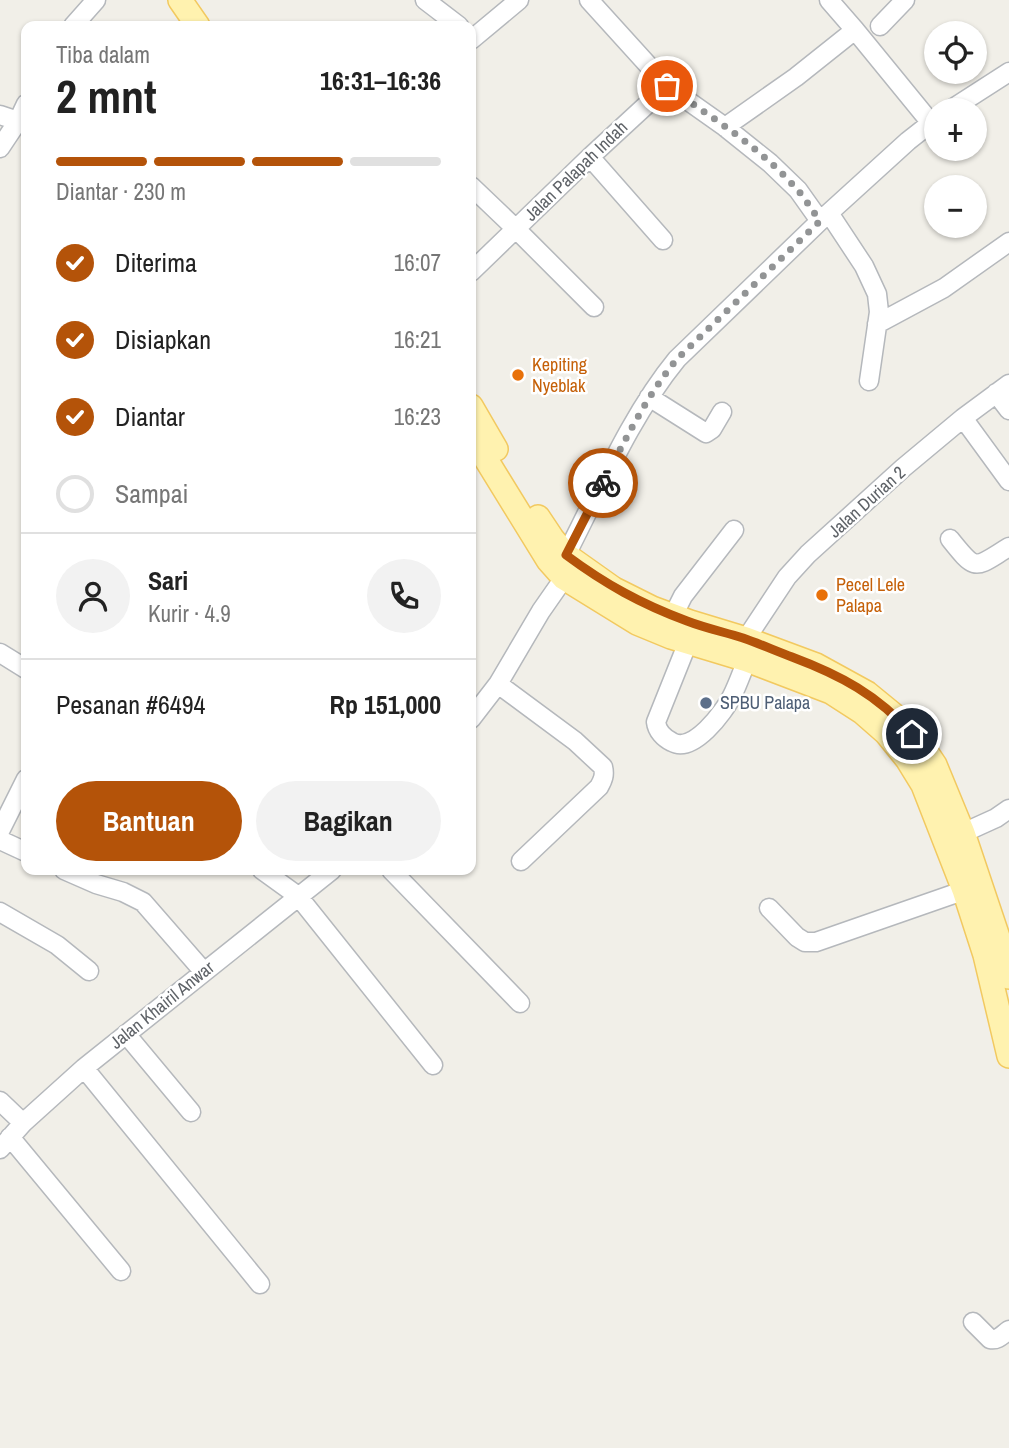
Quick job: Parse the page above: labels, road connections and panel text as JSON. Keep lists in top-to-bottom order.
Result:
{
  "streets": {
    "street": ["Jalan Palapah Indah", "Jalan Durian 2", "Jalan Khairil Anwar"]
  },
  "places": ["Kepiting Nyeblak", "Pecel Lele Palapa", "SPBU Palapa"],
  "page": {
    "map_buttons": ["+", "−"],
    "heading": ["2 mnt", "Tiba dalam", "16:31–16:36"],
    "panel": [
      "Sari",
      "Kurir · 4.9",
      "Pesanan #6494",
      "Rp 151,000"
    ],
    "bar": "Diantar · 230 m",
    "list": [
      ["Diterima", "16:07"],
      ["Disiapkan", "16:21"],
      ["Diantar", "16:23"],
      "Sampai"
    ],
    "buttons": ["Bantuan", "Bagikan"]
  }
}
